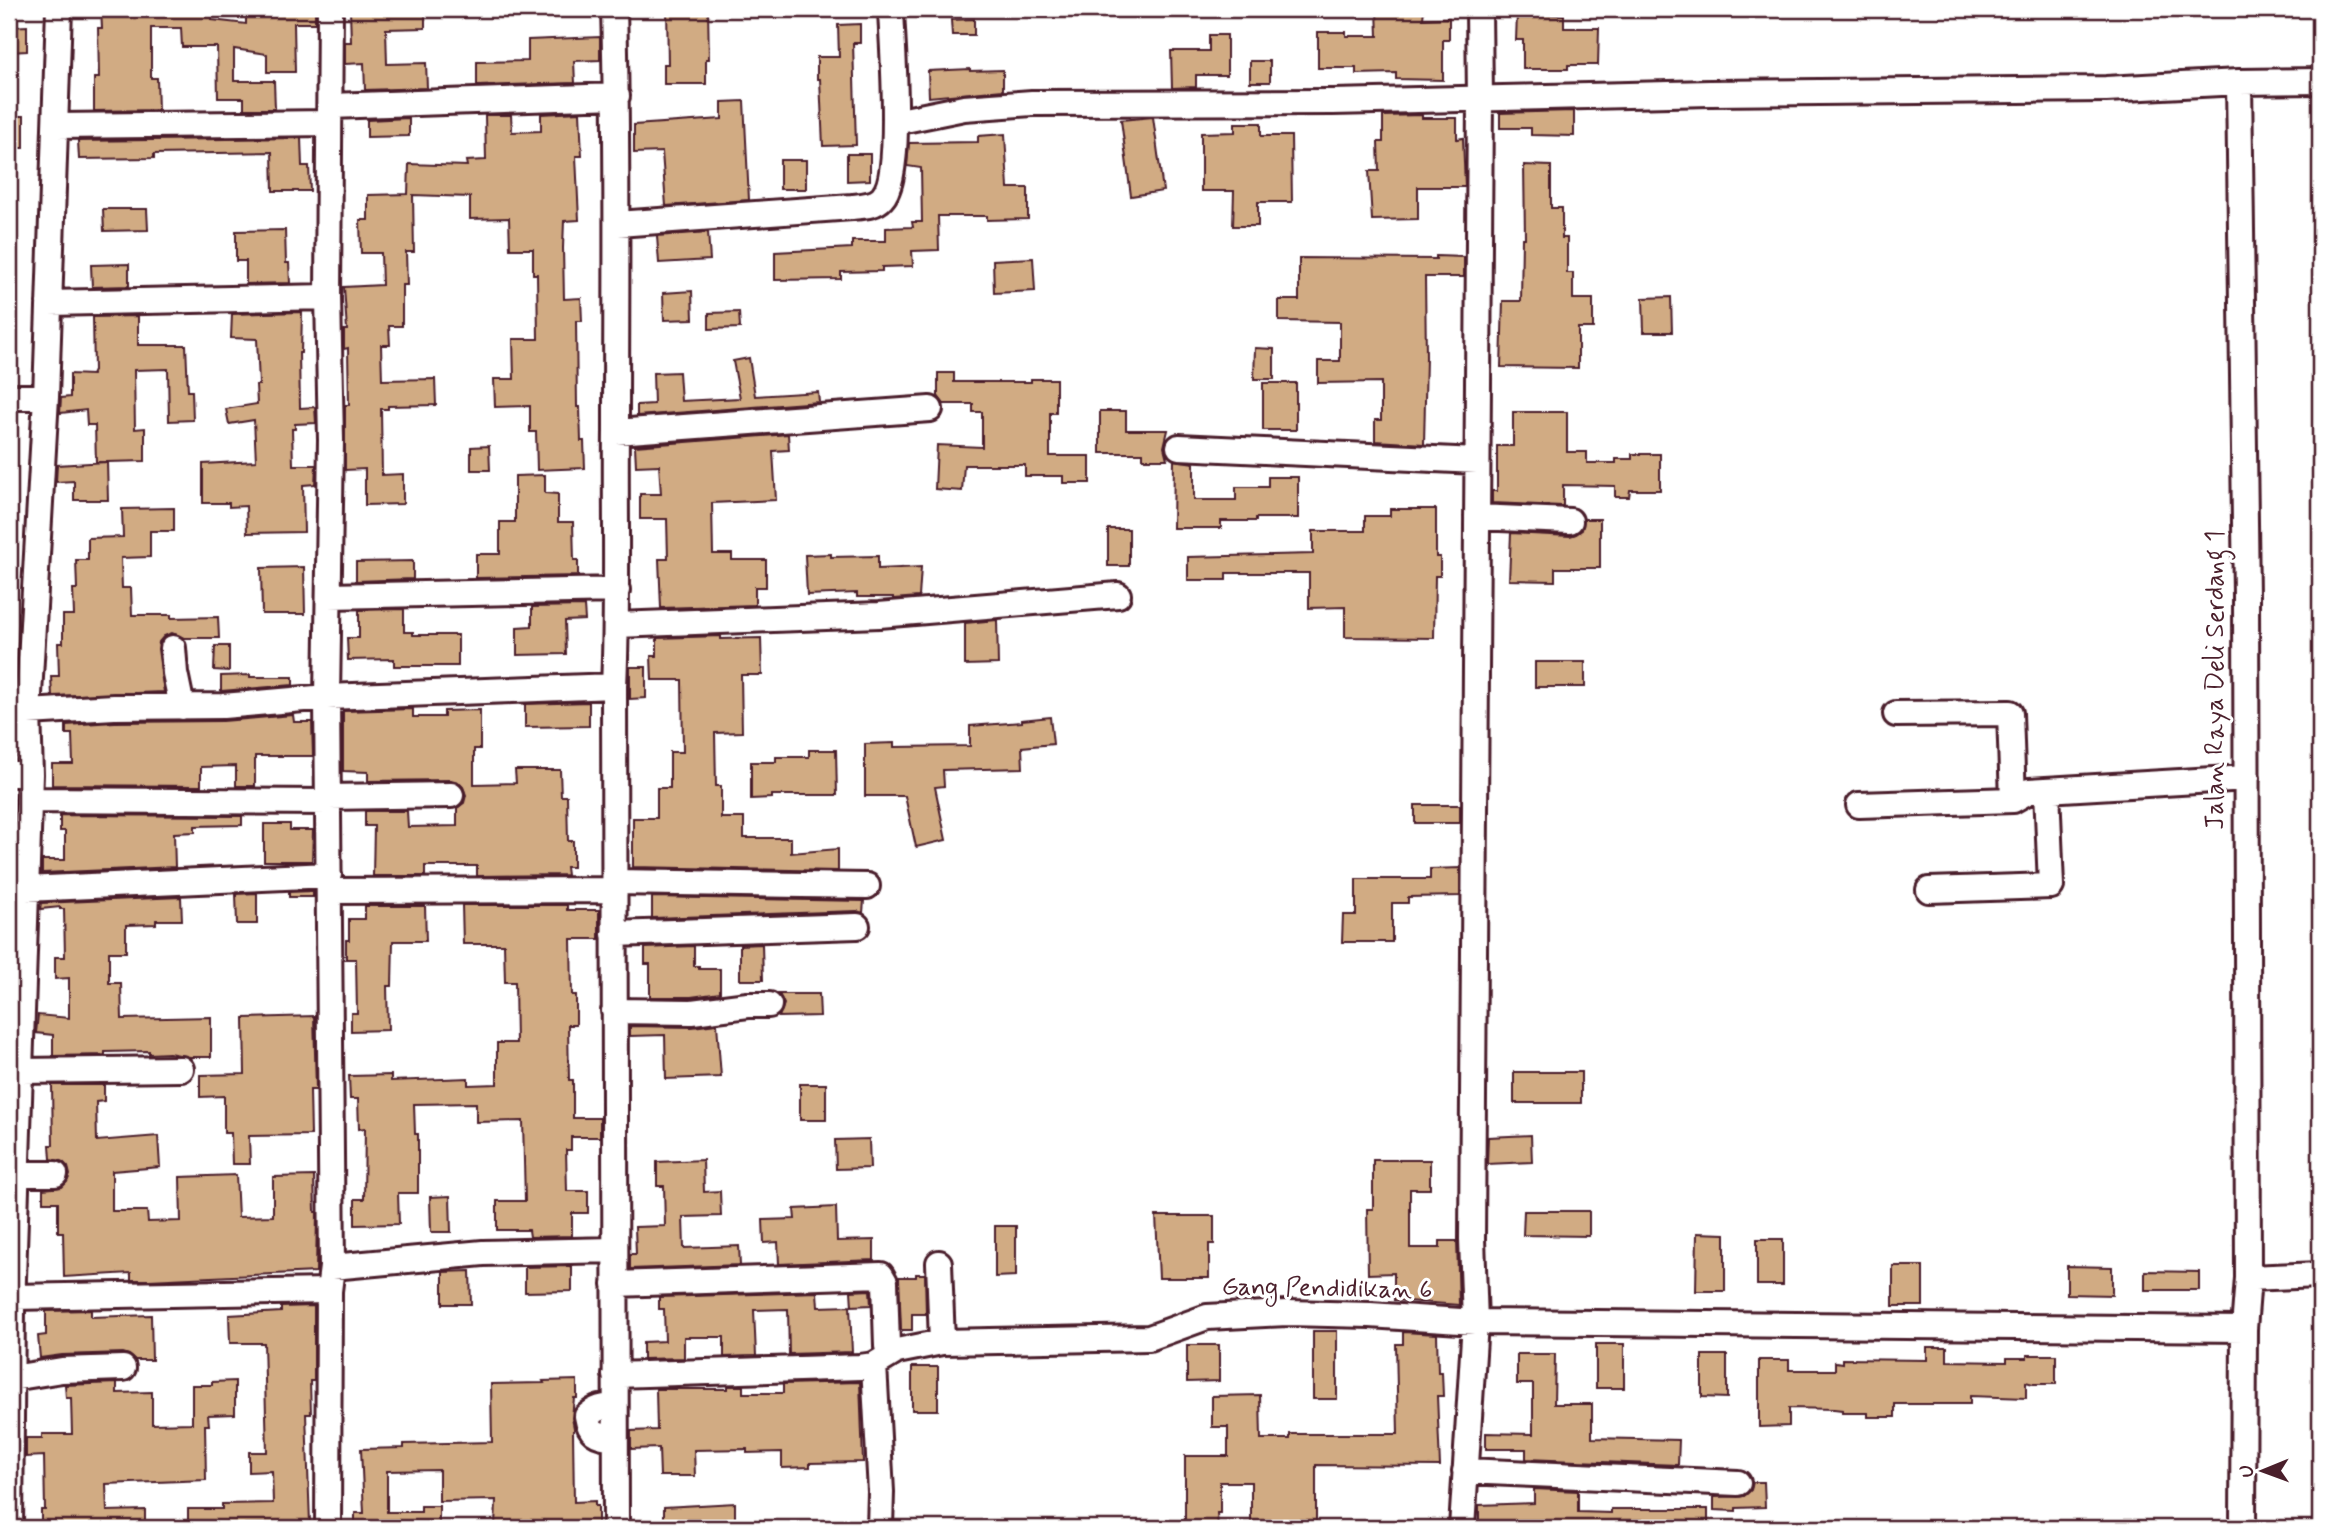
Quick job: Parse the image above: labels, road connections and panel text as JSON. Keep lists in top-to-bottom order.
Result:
{
  "streets": {
    "street": ["Jalan Raya Deli Serdang 1", "Gang Pendidikan 6"]
  },
  "crossings": [
    ["Jalan Raya Deli Serdang 1", "Gang Pendidikan 6"]
  ],
  "north": "left"
}
